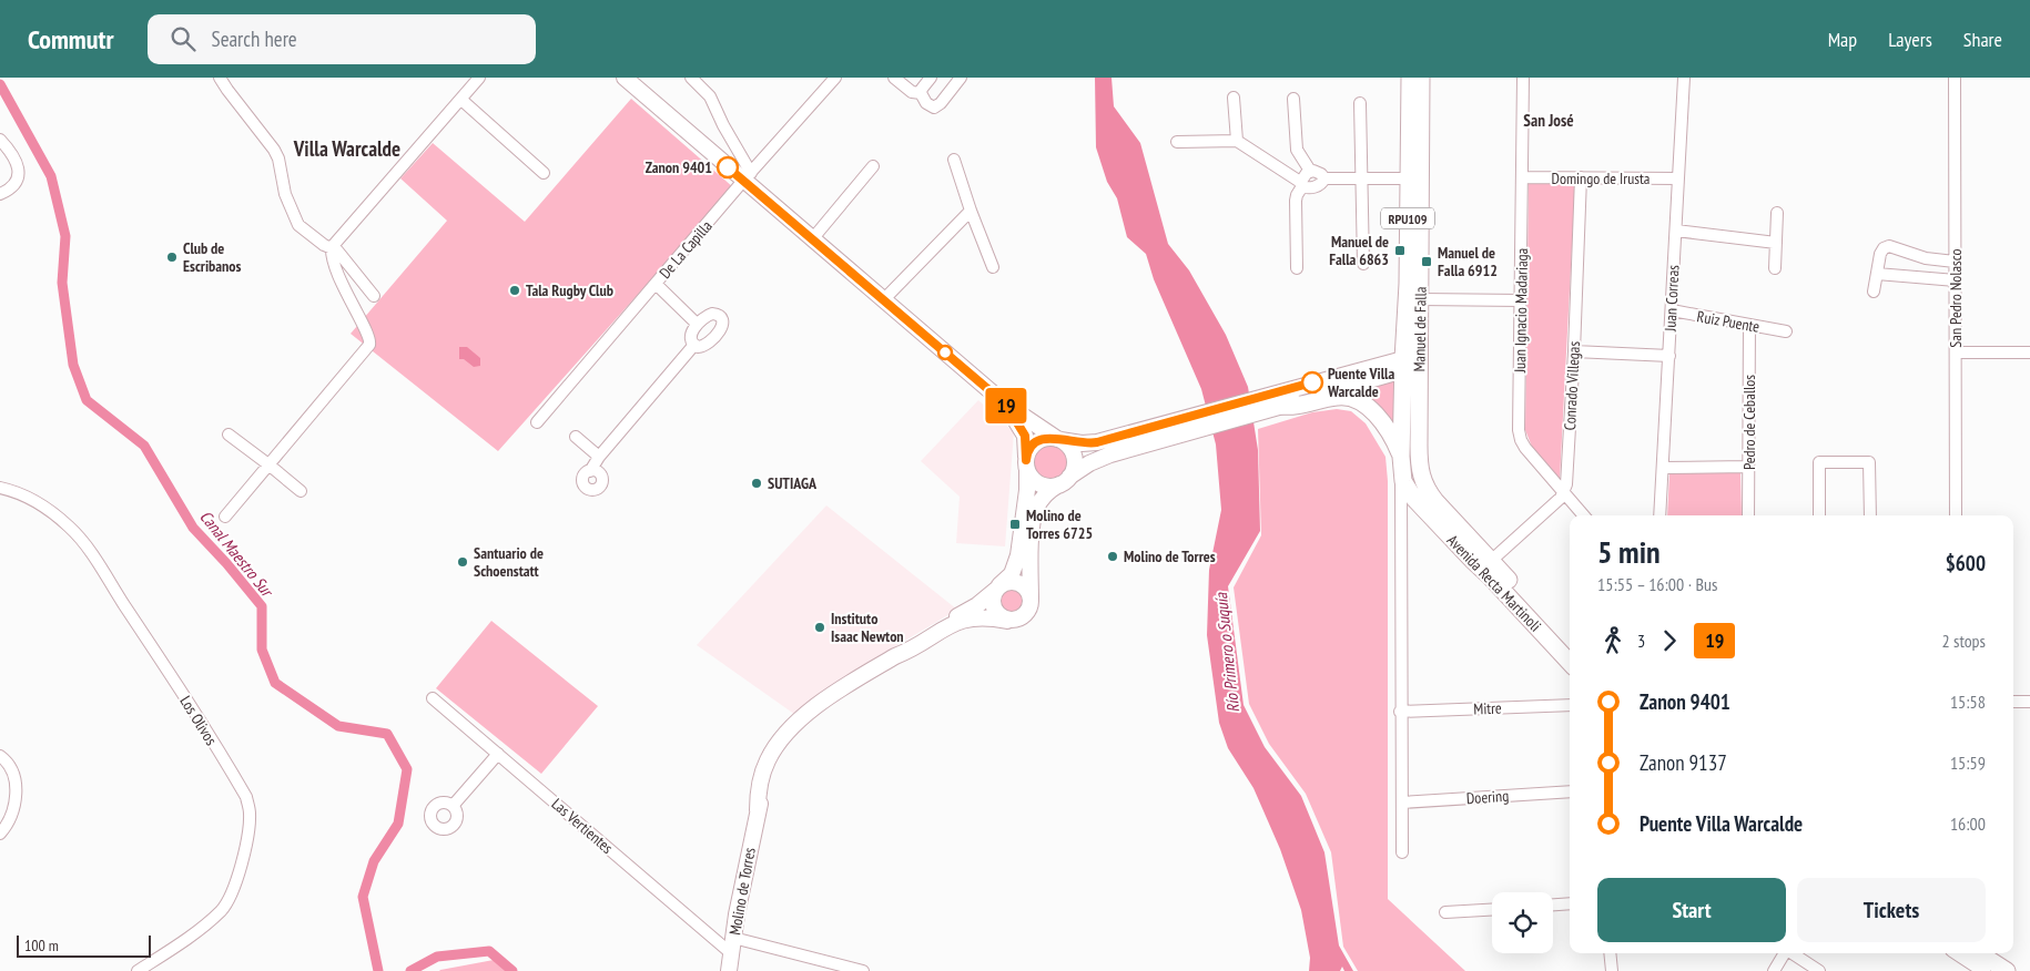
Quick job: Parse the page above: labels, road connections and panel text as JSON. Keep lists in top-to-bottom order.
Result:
{
  "streets": {
    "main road": [
      "RPU109",
      "Manuel de Falla",
      "Avenida Recta Martinoli",
      "Molino de Torres"
    ],
    "street": [
      "Domingo de Irusta",
      "De La Capilla",
      "Juan Correas",
      "San Pedro Nolasco",
      "Juan Ignacio Madariaga",
      "Ruiz Puente",
      "Conrado Villegas",
      "Pedro de Ceballos",
      "Mitre",
      "Los Olivos",
      "Doering",
      "Las Vertientes"
    ]
  },
  "crossings": [
    ["Domingo de Irusta", "Juan Correas"],
    ["Domingo de Irusta", "Juan Ignacio Madariaga"],
    ["Domingo de Irusta", "Conrado Villegas"],
    ["Juan Correas", "Ruiz Puente"],
    ["Juan Ignacio Madariaga", "Conrado Villegas"],
    ["Ruiz Puente", "Pedro de Ceballos"],
    ["Manuel de Falla", "Avenida Recta Martinoli"],
    ["Manuel de Falla", "Mitre"],
    ["Manuel de Falla", "Doering"],
    ["Las Vertientes", "Molino de Torres"]
  ],
  "districts": ["San José", "Villa Warcalde"],
  "water": ["Canal Maestro Sur", "Río Primero o Suquía"],
  "places": {
    "other": [
      "Zanon 9401",
      "Club de Escribanos",
      "Tala Rugby Club",
      "Puente Villa Warcalde",
      "SUTIAGA",
      "Molino de Torres",
      "Santuario de Schoenstatt",
      "Instituto Isaac Newton"
    ],
    "transit": ["Manuel de Falla 6863", "Manuel de Falla 6912", "Molino de Torres 6725"]
  },
  "lines": ["bus line 19"],
  "scale_bar": "100 m",
  "page": {
    "header": "Commutr",
    "search": "Search here",
    "nav": ["Map", "Layers", "Share"],
    "on_map": "19",
    "heading": ["5 min", "15:55 – 16:00 · Bus", "$600"],
    "legs": ["3", "19", "2 stops"],
    "list": [
      {
        "name": "Zanon 9401",
        "value": "15:58"
      },
      {
        "name": "Zanon 9137",
        "value": "15:59"
      },
      {
        "name": "Puente Villa Warcalde",
        "value": "16:00"
      }
    ],
    "buttons": ["Start", "Tickets"],
    "scale": "100 m"
  }
}
